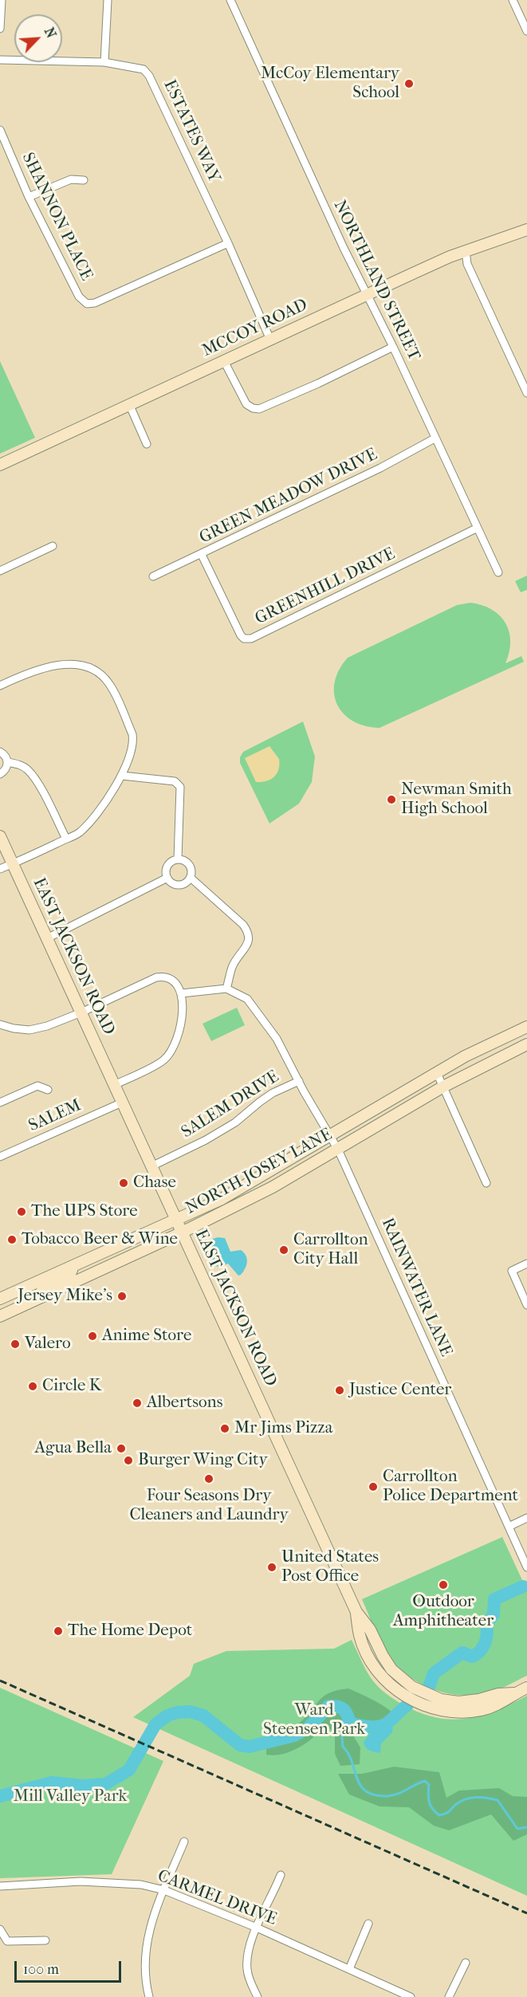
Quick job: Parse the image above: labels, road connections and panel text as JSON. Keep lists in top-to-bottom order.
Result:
{
  "streets": {
    "street": [
      "ESTATES WAY",
      "SHANNON PLACE",
      "NORTHLAND STREET",
      "MCCOY ROAD",
      "GREEN MEADOW DRIVE",
      "GREENHILL DRIVE",
      "EAST JACKSON ROAD",
      "SALEM DRIVE",
      "SALEM",
      "NORTH JOSEY LANE",
      "RAINWATER LANE",
      "CARMEL DRIVE"
    ]
  },
  "crossings": [
    ["ESTATES WAY", "SHANNON PLACE"],
    ["ESTATES WAY", "MCCOY ROAD"],
    ["NORTHLAND STREET", "MCCOY ROAD"],
    ["NORTHLAND STREET", "GREEN MEADOW DRIVE"],
    ["NORTHLAND STREET", "GREENHILL DRIVE"],
    ["GREEN MEADOW DRIVE", "GREENHILL DRIVE"],
    ["EAST JACKSON ROAD", "SALEM DRIVE"],
    ["EAST JACKSON ROAD", "SALEM"],
    ["EAST JACKSON ROAD", "NORTH JOSEY LANE"],
    ["SALEM DRIVE", "RAINWATER LANE"],
    ["NORTH JOSEY LANE", "RAINWATER LANE"]
  ],
  "parks": ["Ward Steensen Park", "Mill Valley Park"],
  "places": [
    "McCoy Elementary School",
    "Newman Smith High School",
    "Chase",
    "The UPS Store",
    "Tobacco Beer & Wine",
    "Carrollton City Hall",
    "Jersey Mike's",
    "Anime Store",
    "Valero",
    "Circle K",
    "Justice Center",
    "Albertsons",
    "Mr Jims Pizza",
    "Agua Bella",
    "Burger Wing City",
    "Four Seasons Dry Cleaners and Laundry",
    "Carrollton Police Department",
    "United States Post Office",
    "Outdoor Amphitheater",
    "The Home Depot"
  ],
  "scale_bar": "100 m",
  "north": "top right"
}
